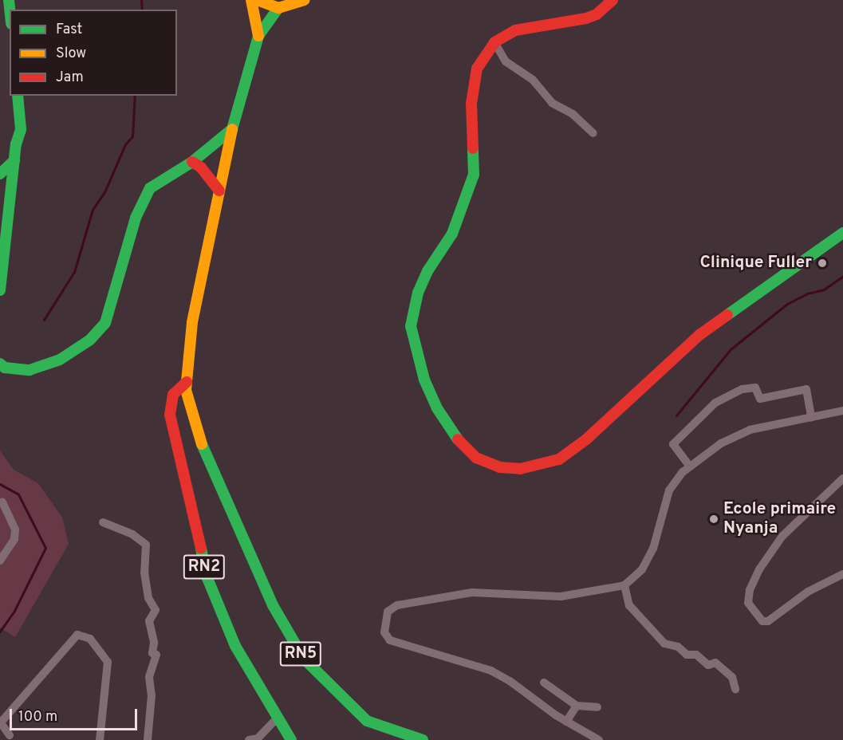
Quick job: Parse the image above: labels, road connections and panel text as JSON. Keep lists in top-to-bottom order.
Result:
{
  "streets": {
    "main road": ["RN2", "RN5"]
  },
  "crossings": [
    ["RN2", "RN5"]
  ],
  "places": ["Clinique Fuller", "Ecole primaire Nyanja"],
  "legend": ["Fast", "Slow", "Jam"],
  "scale_bar": "100 m"
}
